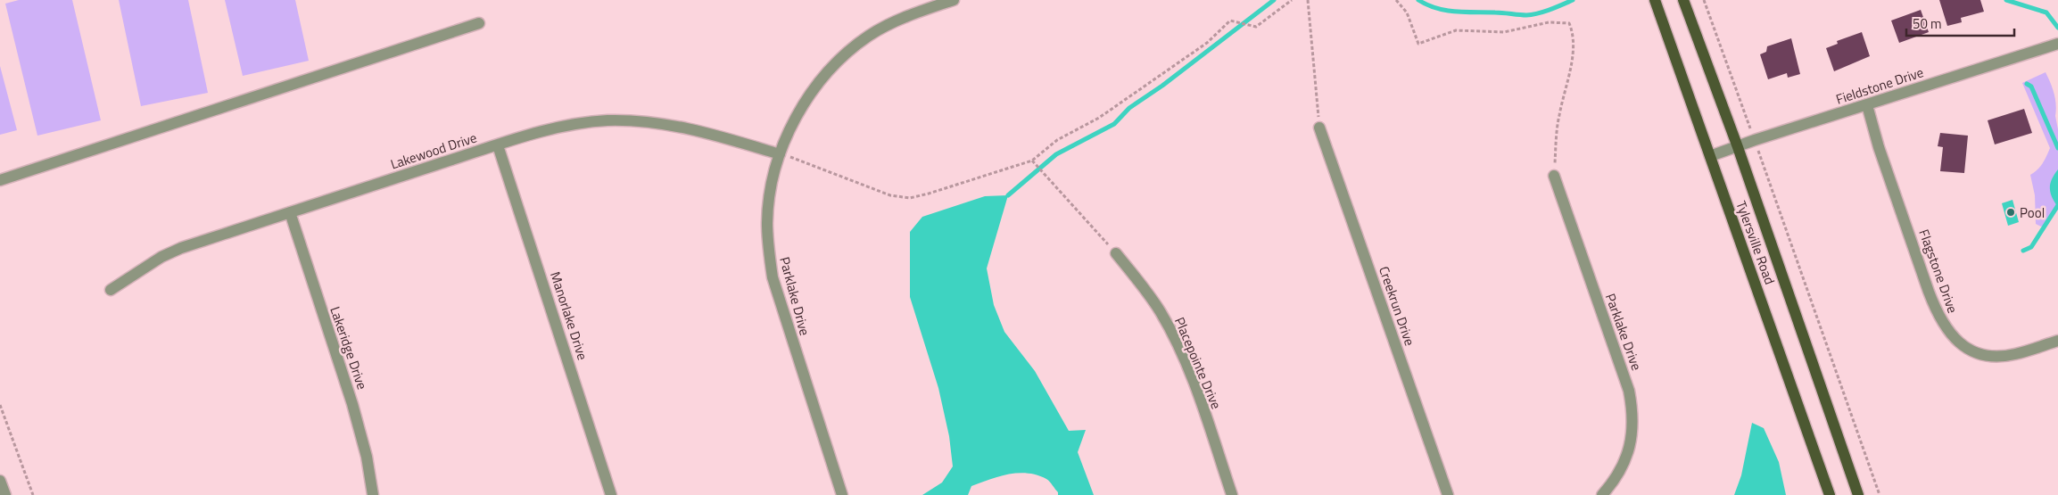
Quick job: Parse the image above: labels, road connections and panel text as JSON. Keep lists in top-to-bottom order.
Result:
{
  "streets": {
    "main road": ["Tylersville Road"],
    "street": [
      "Fieldstone Drive",
      "Lakewood Drive",
      "Flagstone Drive",
      "Parklake Drive",
      "Creekrun Drive",
      "Manorlake Drive",
      "Lakeridge Drive",
      "Placepointe Drive"
    ]
  },
  "crossings": [
    ["Fieldstone Drive", "Tylersville Road"],
    ["Fieldstone Drive", "Flagstone Drive"],
    ["Lakewood Drive", "Parklake Drive"],
    ["Lakewood Drive", "Manorlake Drive"],
    ["Lakewood Drive", "Lakeridge Drive"]
  ],
  "places": ["Pool"],
  "scale_bar": "50 m"
}
